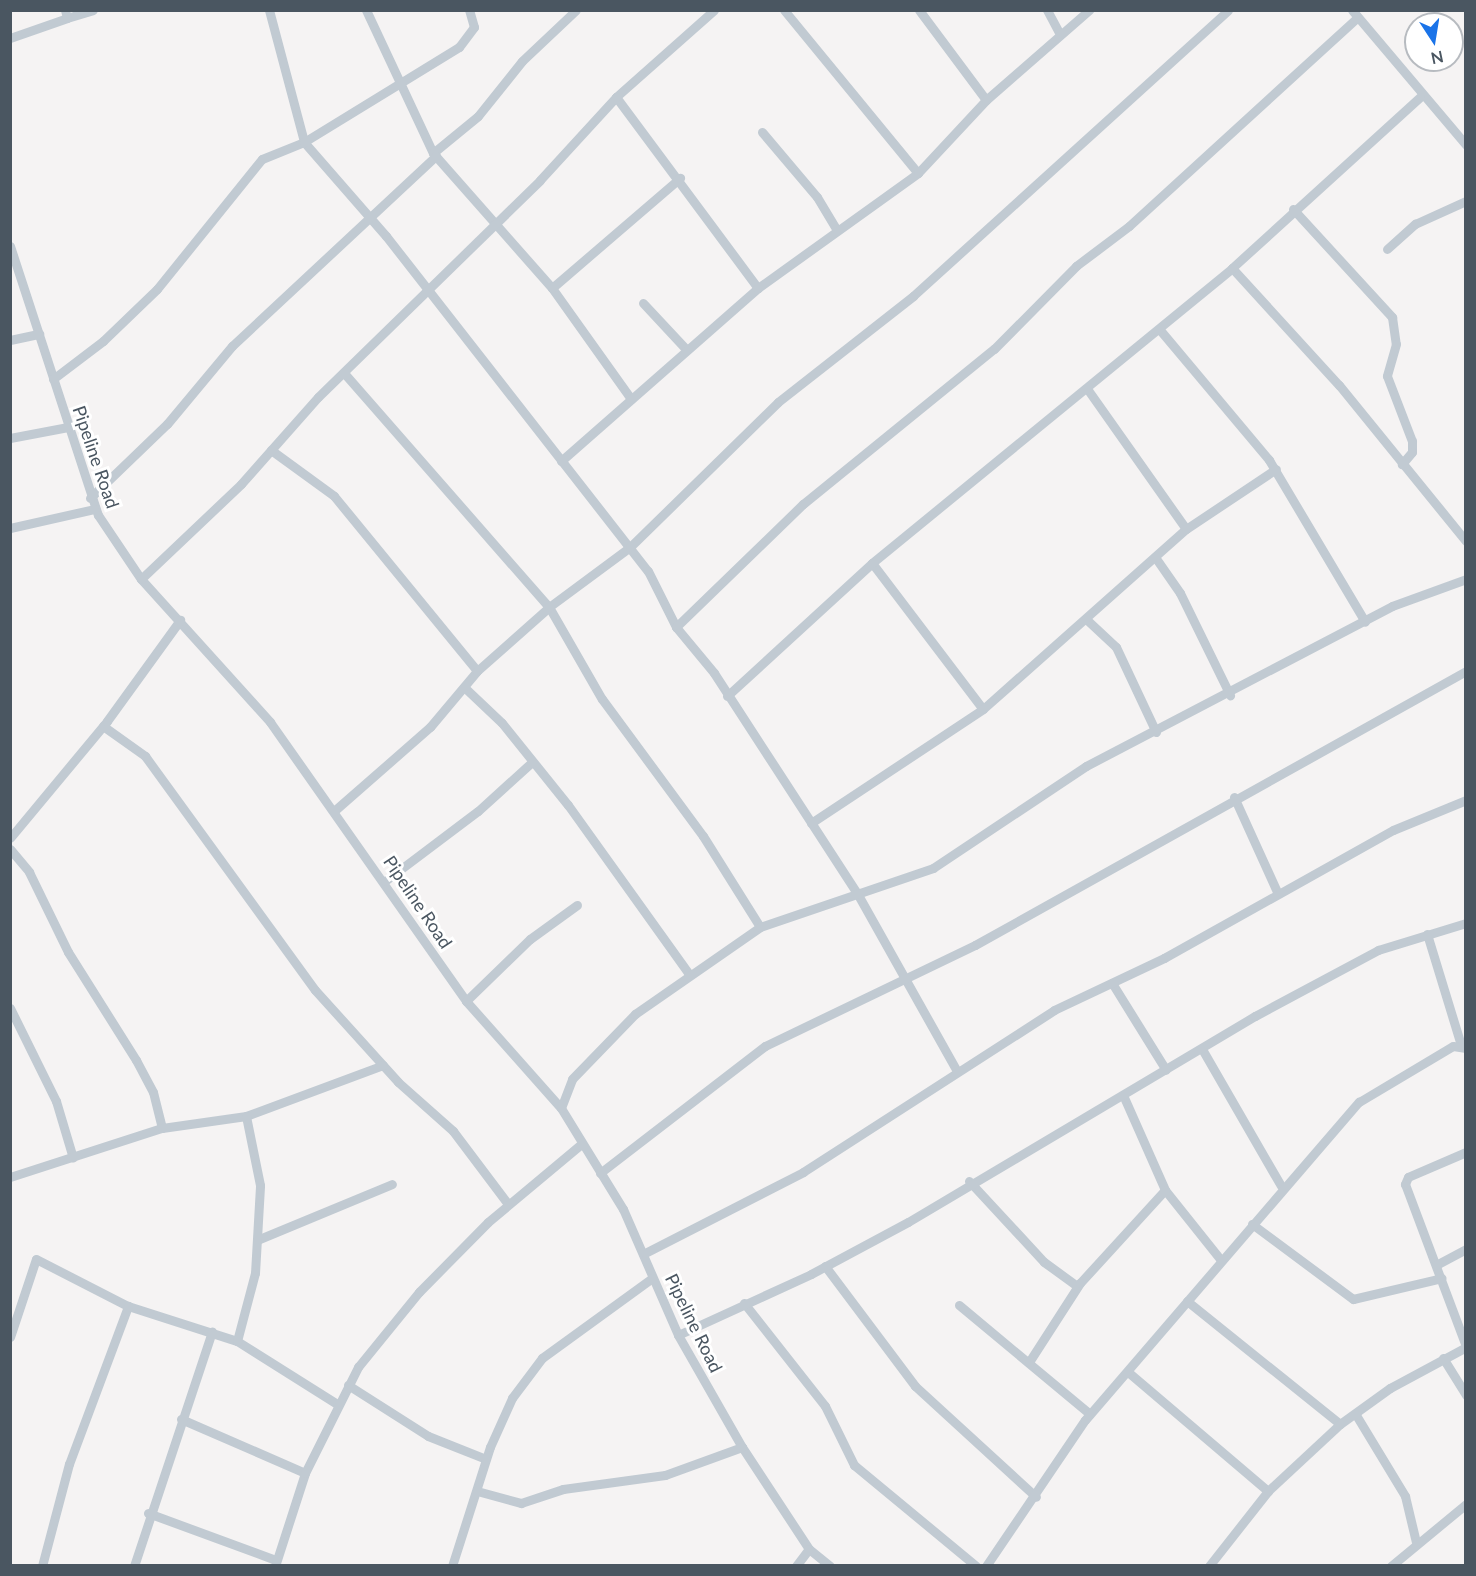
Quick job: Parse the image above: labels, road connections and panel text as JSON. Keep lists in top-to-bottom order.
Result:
{
  "streets": {
    "street": ["Pipeline Road"]
  },
  "north": "bottom"
}
